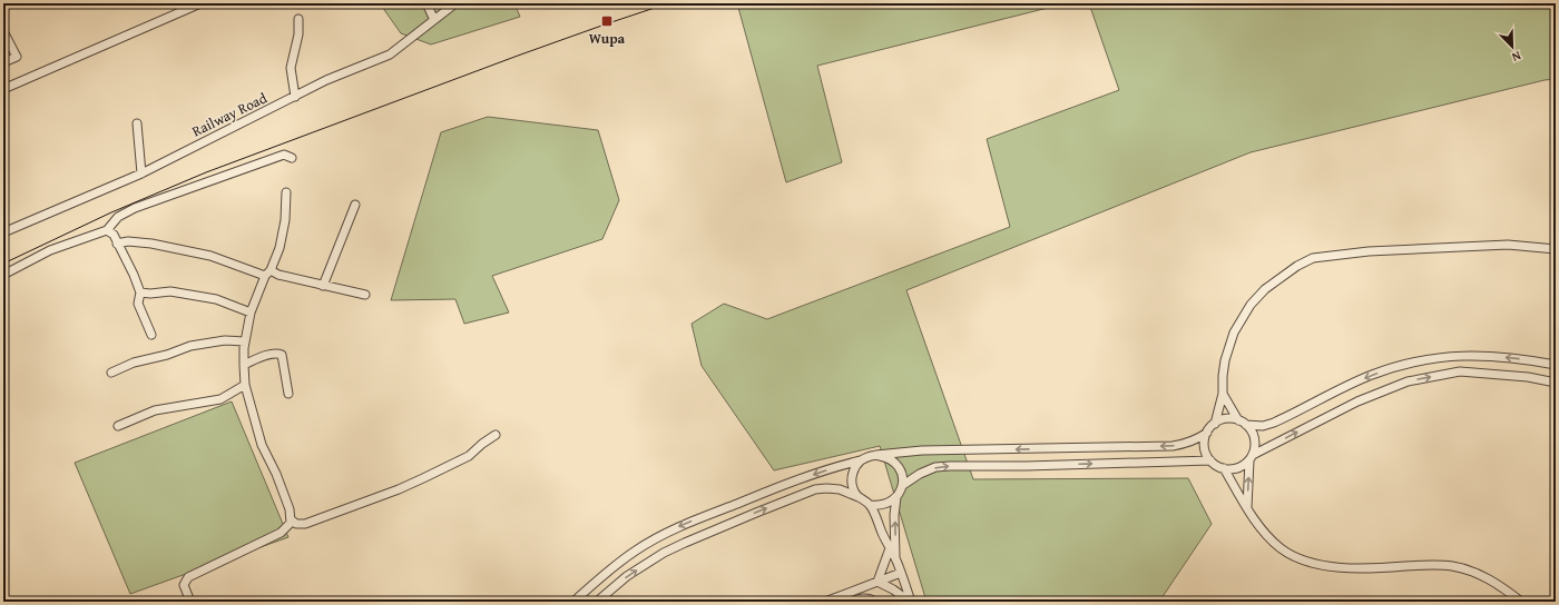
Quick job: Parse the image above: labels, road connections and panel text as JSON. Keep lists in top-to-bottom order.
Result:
{
  "streets": {
    "street": ["Railway Road"]
  },
  "places": {
    "transit": ["Wupa"]
  },
  "north": "bottom right"
}
